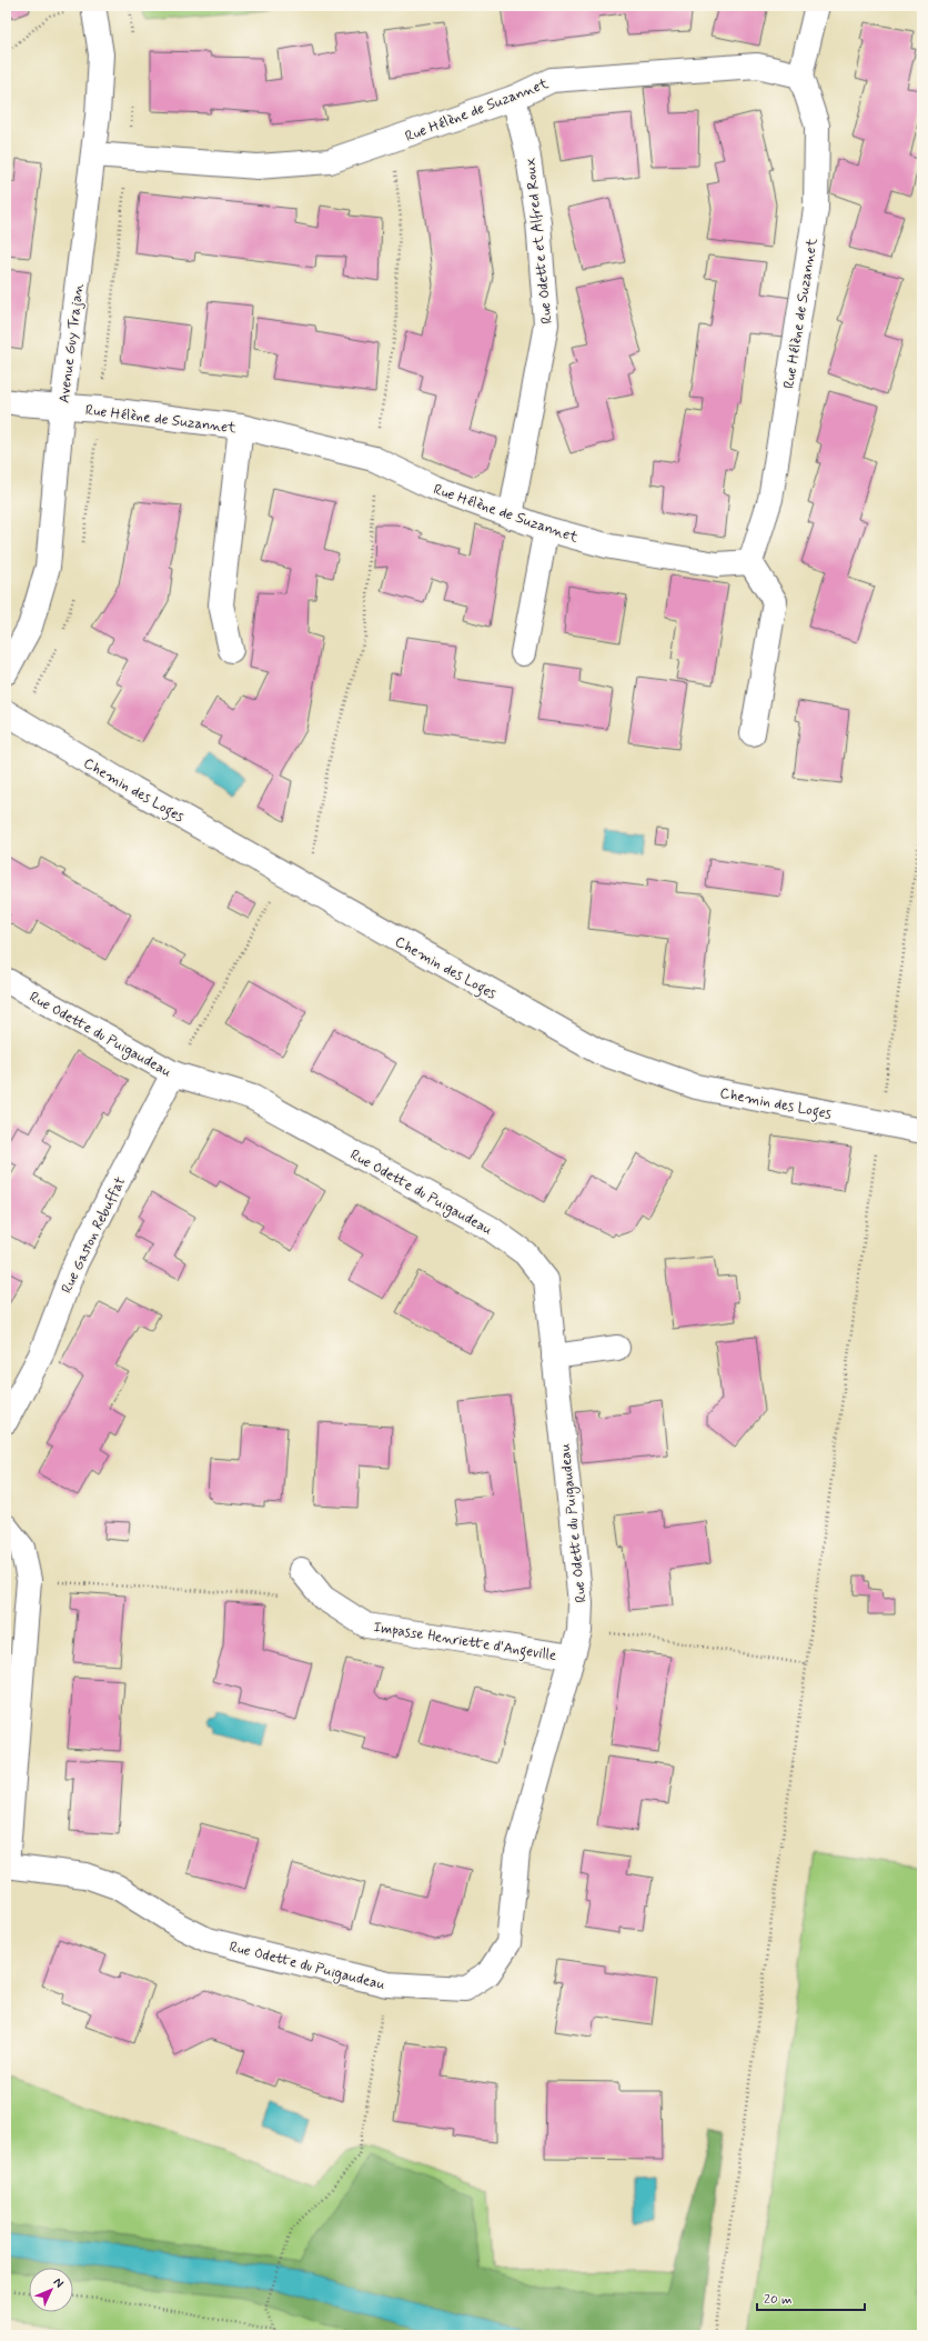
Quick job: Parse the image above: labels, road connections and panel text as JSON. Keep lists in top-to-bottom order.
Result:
{
  "streets": {
    "street": [
      "Rue Hélène de Suzannet",
      "Rue Odette et Alfred Roux",
      "Avenue Guy Trajan",
      "Chemin des Loges",
      "Rue Odette du Puigaudeau",
      "Rue Gaston Rebuffat",
      "Impasse Henriette d'Angeville"
    ]
  },
  "crossings": [
    ["Rue Hélène de Suzannet", "Rue Odette et Alfred Roux"],
    ["Rue Hélène de Suzannet", "Avenue Guy Trajan"],
    ["Rue Odette du Puigaudeau", "Rue Gaston Rebuffat"],
    ["Rue Odette du Puigaudeau", "Impasse Henriette d'Angeville"]
  ],
  "scale_bar": "20 m",
  "north": "top right"
}
